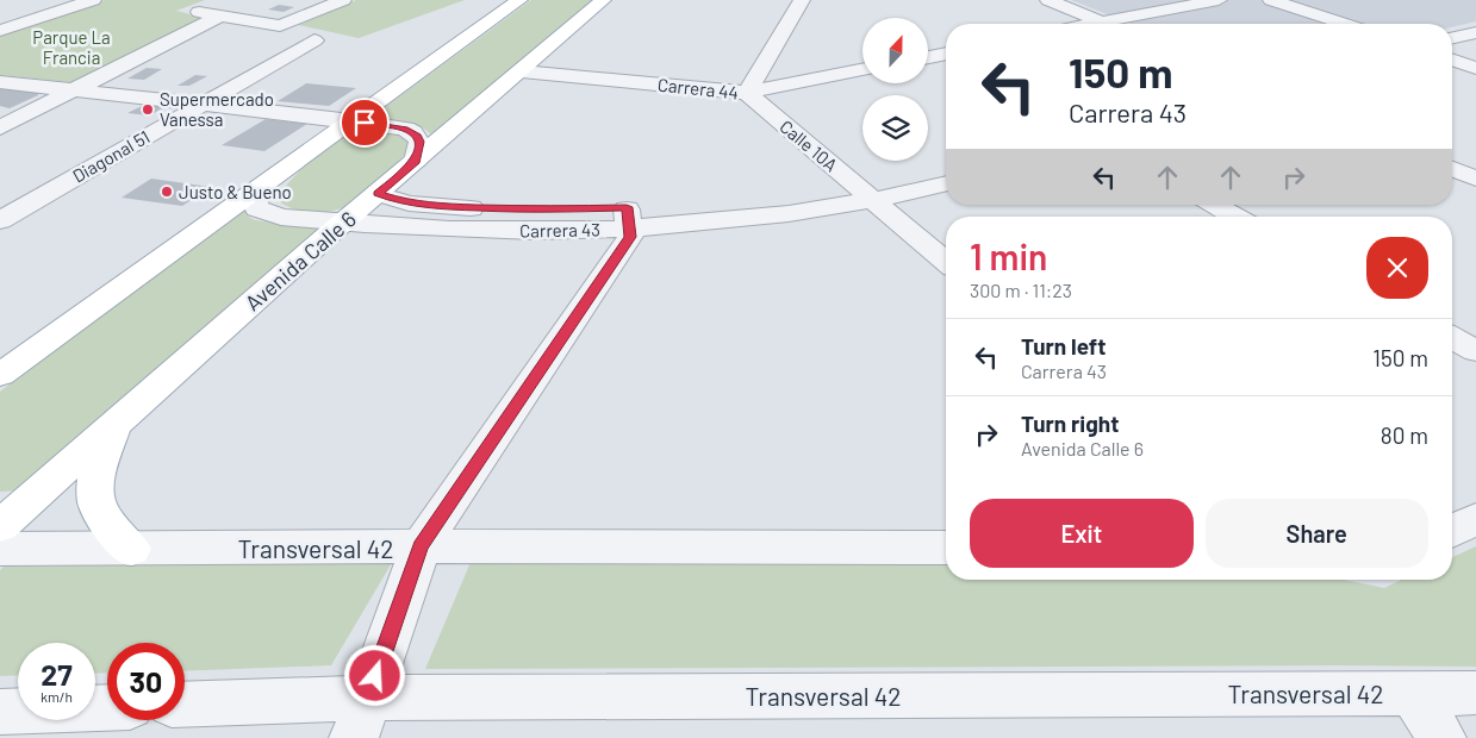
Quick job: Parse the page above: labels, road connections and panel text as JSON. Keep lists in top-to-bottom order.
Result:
{
  "streets": {
    "main road": ["Avenida Calle 6"],
    "street": [
      "Carrera 44",
      "Calle 10A",
      "Diagonal 51",
      "Carrera 43",
      "Transversal 42"
    ]
  },
  "crossings": [
    ["Carrera 44", "Calle 10A"],
    ["Carrera 44", "Avenida Calle 6"],
    ["Calle 10A", "Carrera 43"],
    ["Carrera 43", "Avenida Calle 6"]
  ],
  "parks": ["Parque La Francia"],
  "places": ["Supermercado Vanessa", "Justo & Bueno"],
  "north": "top",
  "page": {
    "turn": ["150 m", "Carrera 43"],
    "heading": ["1 min", "300 m · 11:23"],
    "list": [
      {
        "name": "Turn left",
        "note": "Carrera 43",
        "value": "150 m"
      },
      {
        "name": "Turn right",
        "note": "Avenida Calle 6",
        "value": "80 m"
      }
    ],
    "buttons": ["Exit", "Share"],
    "speed": "27 km/h",
    "limit": "30"
  }
}
